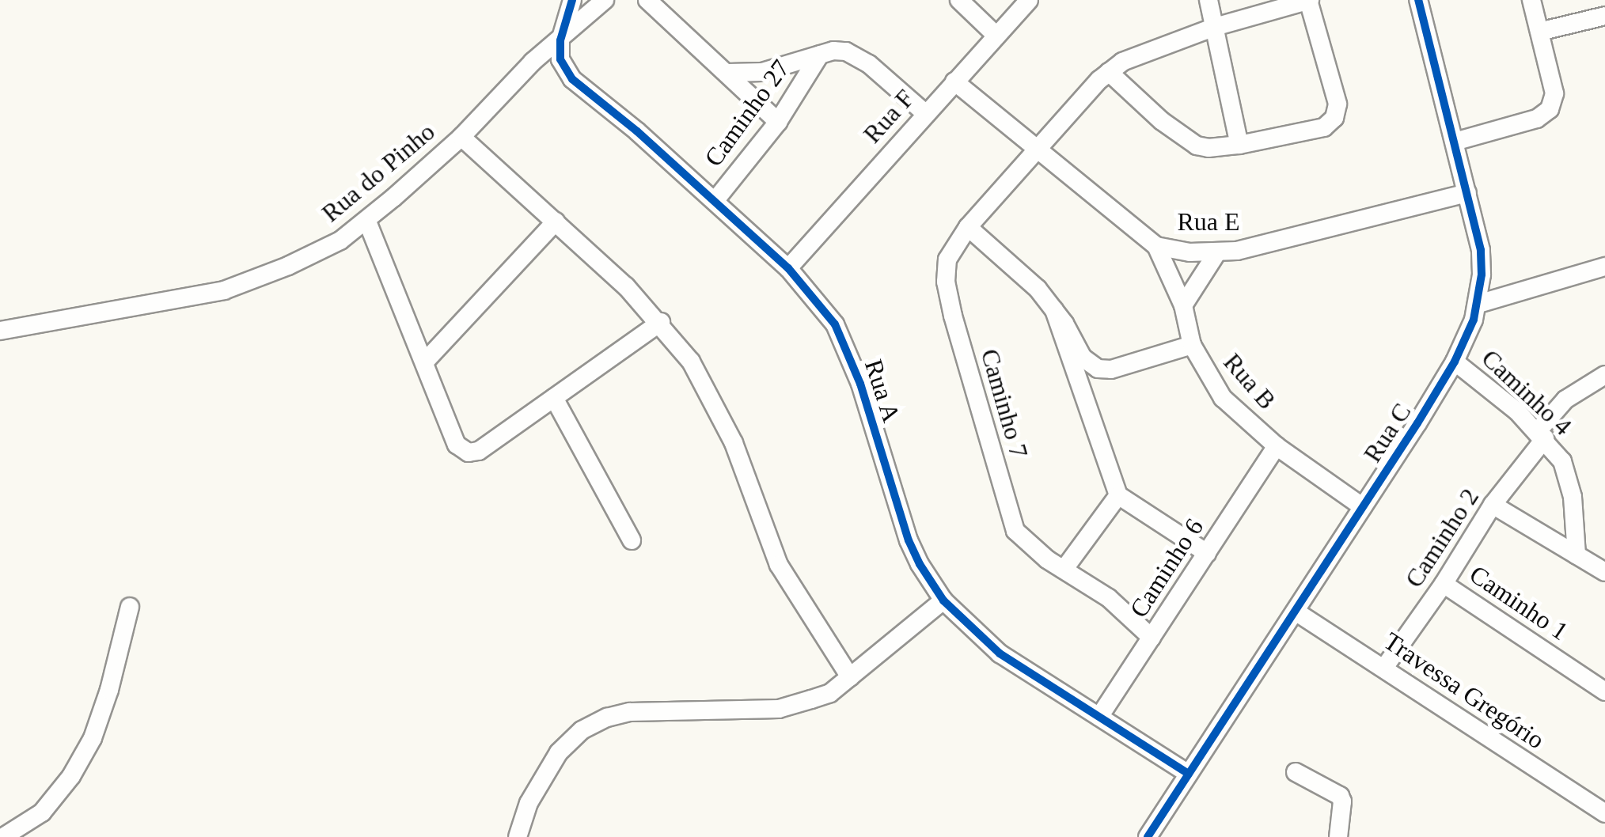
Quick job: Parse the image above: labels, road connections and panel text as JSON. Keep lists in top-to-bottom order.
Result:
{
  "streets": {
    "street": [
      "Caminho 27",
      "Rua F",
      "Rua do Pinho",
      "Rua E",
      "Rua B",
      "Rua A",
      "Caminho 4",
      "Caminho 7",
      "Rua C",
      "Caminho 2",
      "Caminho 6",
      "Caminho 1",
      "Travessa Gregório"
    ]
  },
  "crossings": [
    ["Caminho 27", "Rua A"],
    ["Rua F", "Rua E"],
    ["Rua F", "Rua A"],
    ["Rua do Pinho", "Rua A"],
    ["Rua E", "Rua B"],
    ["Rua E", "Caminho 7"],
    ["Rua E", "Rua C"],
    ["Rua B", "Rua C"],
    ["Rua B", "Caminho 6"],
    ["Rua A", "Rua C"],
    ["Rua A", "Caminho 6"],
    ["Caminho 4", "Rua C"],
    ["Caminho 4", "Caminho 2"],
    ["Caminho 7", "Caminho 6"],
    ["Rua C", "Travessa Gregório"],
    ["Caminho 2", "Caminho 1"],
    ["Caminho 2", "Travessa Gregório"]
  ]
}
